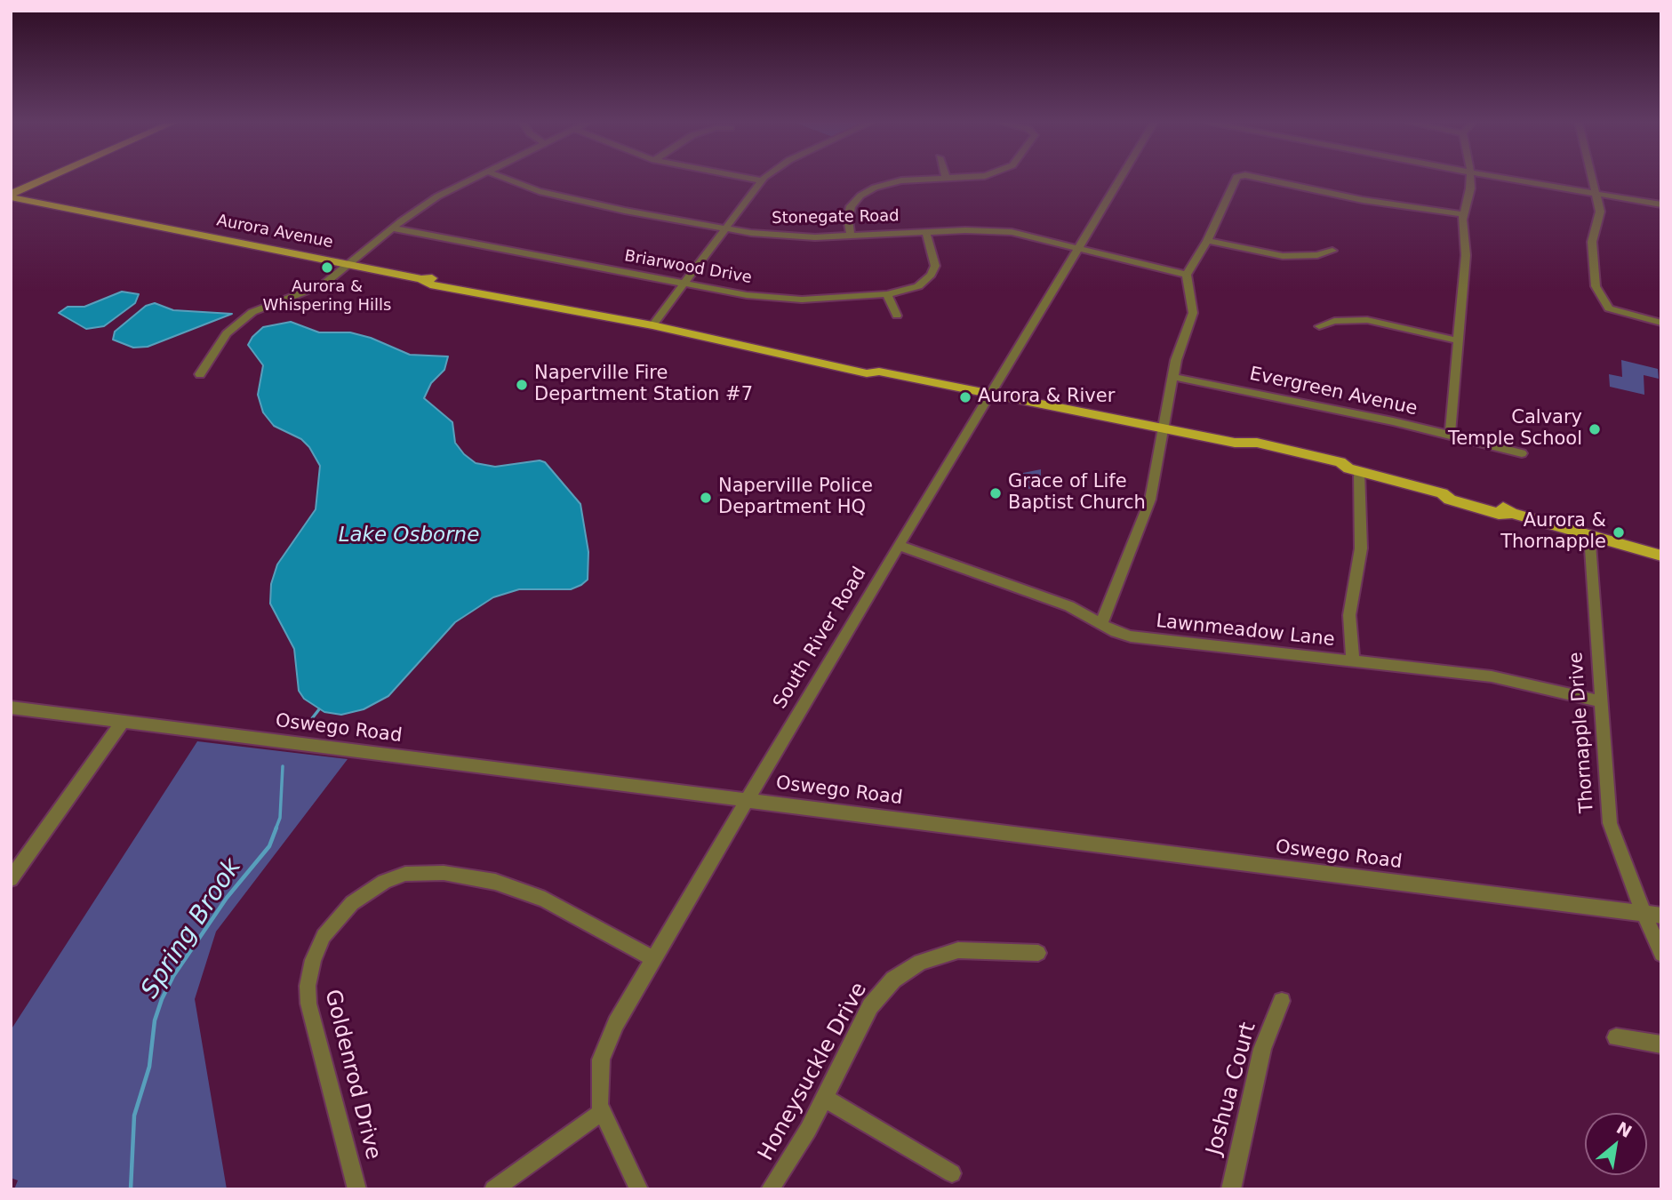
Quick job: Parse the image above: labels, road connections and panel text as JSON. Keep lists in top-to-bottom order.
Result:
{
  "streets": {
    "main road": ["Aurora Avenue"],
    "street": [
      "Stonegate Road",
      "Briarwood Drive",
      "Evergreen Avenue",
      "Lawnmeadow Lane",
      "South River Road",
      "Oswego Road",
      "Thornapple Drive",
      "Honeysuckle Drive",
      "Goldenrod Drive",
      "Joshua Court"
    ]
  },
  "crossings": [
    ["Stonegate Road", "Briarwood Drive"],
    ["Stonegate Road", "South River Road"],
    ["Aurora Avenue", "South River Road"],
    ["Aurora Avenue", "Thornapple Drive"],
    ["Lawnmeadow Lane", "South River Road"],
    ["Lawnmeadow Lane", "Thornapple Drive"],
    ["South River Road", "Oswego Road"],
    ["South River Road", "Goldenrod Drive"],
    ["Oswego Road", "Thornapple Drive"]
  ],
  "water": ["Lake Osborne", "Spring Brook"],
  "places": [
    "Aurora & Whispering Hills",
    "Naperville Fire Department Station #7",
    "Aurora & River",
    "Calvary Temple School",
    "Grace of Life Baptist Church",
    "Naperville Police Department HQ",
    "Aurora & Thornapple"
  ],
  "north": "top right"
}
